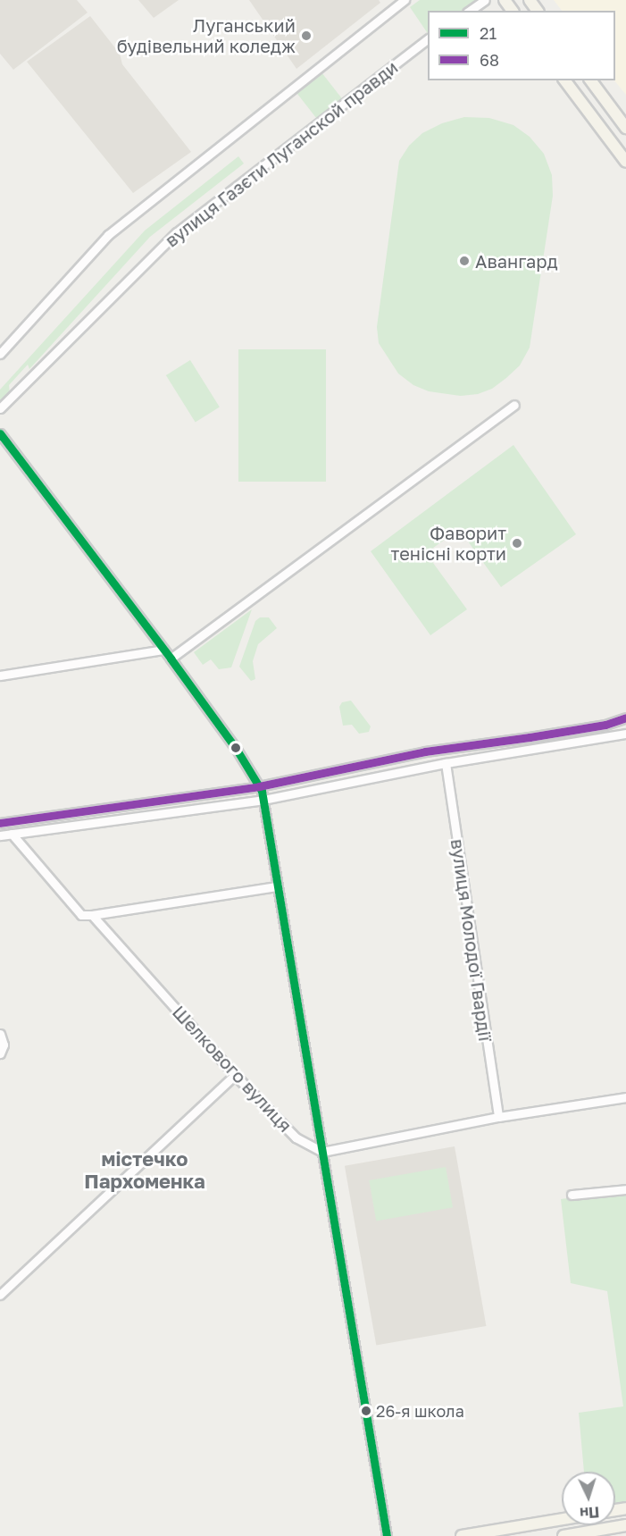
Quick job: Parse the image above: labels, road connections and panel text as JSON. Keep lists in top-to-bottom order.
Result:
{
  "streets": {
    "street": ["вулиця Газєти Луганской правди", "вулиця Молодої Гвардії", "Шелкового вулиця"]
  },
  "districts": ["містечко Пархоменка"],
  "places": [
    "Луганський будівельний коледж",
    "Авангард",
    "Фаворит тенісні корти",
    "26-я школа"
  ],
  "lines": ["transit line 21", "transit line 68"],
  "legend": ["21", "68"],
  "north": "bottom"
}
